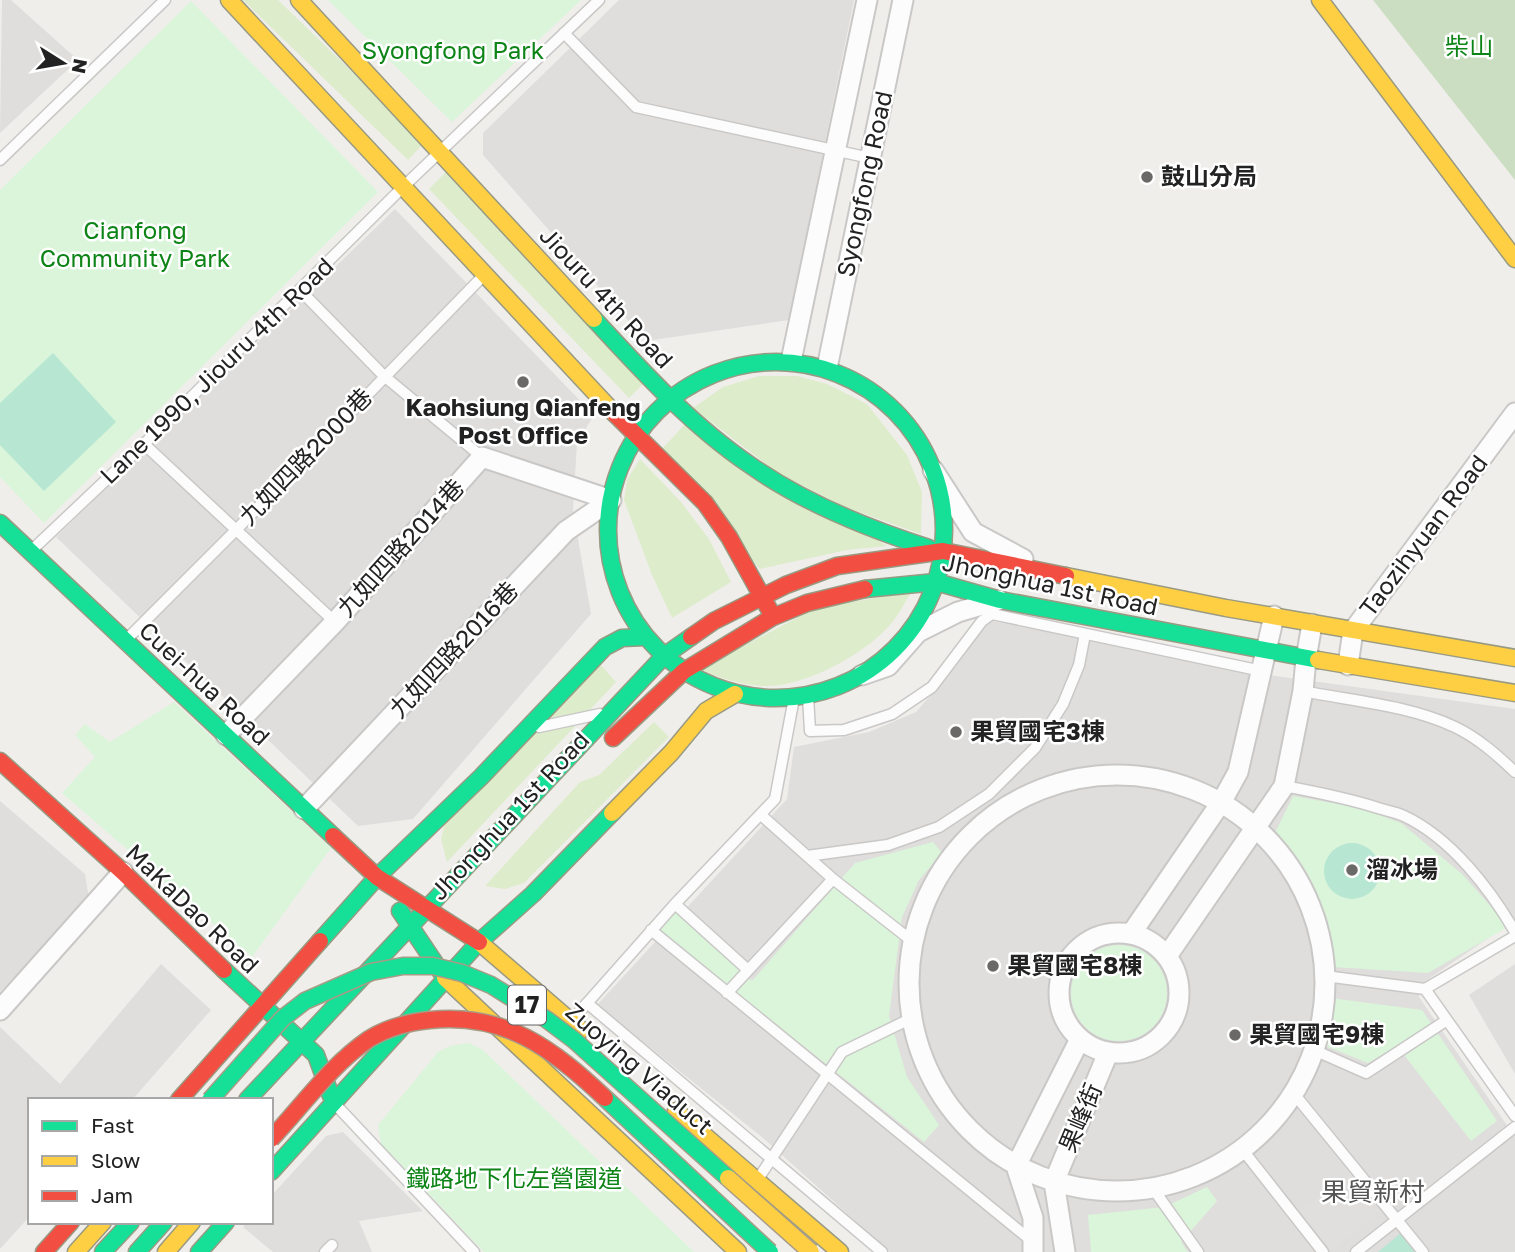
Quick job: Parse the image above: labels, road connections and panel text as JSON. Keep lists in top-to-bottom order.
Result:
{
  "streets": {
    "street": [
      "Syongfong Road",
      "Jiouru 4th Road",
      "Taozihyuan Road",
      "九如四路2014巷",
      "Jhonghua 1st Road",
      "九如四路2016巷",
      "Cuei-hua Road",
      "MaKaDao Road",
      "17",
      "Zuoying Viaduct",
      "果峰街"
    ],
    "lane": ["Lane 1990, Jiouru 4th Road", "九如四路2000巷"]
  },
  "crossings": [
    ["Jiouru 4th Road", "Lane 1990, Jiouru 4th Road"],
    ["Jiouru 4th Road", "Jhonghua 1st Road"],
    ["Lane 1990, Jiouru 4th Road", "Cuei-hua Road"],
    ["九如四路2000巷", "Cuei-hua Road"],
    ["Taozihyuan Road", "Jhonghua 1st Road"],
    ["九如四路2014巷", "九如四路2016巷"],
    ["九如四路2014巷", "Cuei-hua Road"],
    ["Jhonghua 1st Road", "Cuei-hua Road"],
    ["Jhonghua 1st Road", "MaKaDao Road"],
    ["九如四路2016巷", "Cuei-hua Road"]
  ],
  "districts": ["果貿新村"],
  "parks": [
    "柴山",
    "Syongfong Park",
    "Cianfong Community Park",
    "鐵路地下化左營園道"
  ],
  "places": [
    "鼓山分局",
    "Kaohsiung Qianfeng Post Office",
    "果貿國宅3棟",
    "溜冰場",
    "果貿國宅8棟",
    "果貿國宅9棟"
  ],
  "legend": ["Fast", "Slow", "Jam"],
  "north": "right"
}
